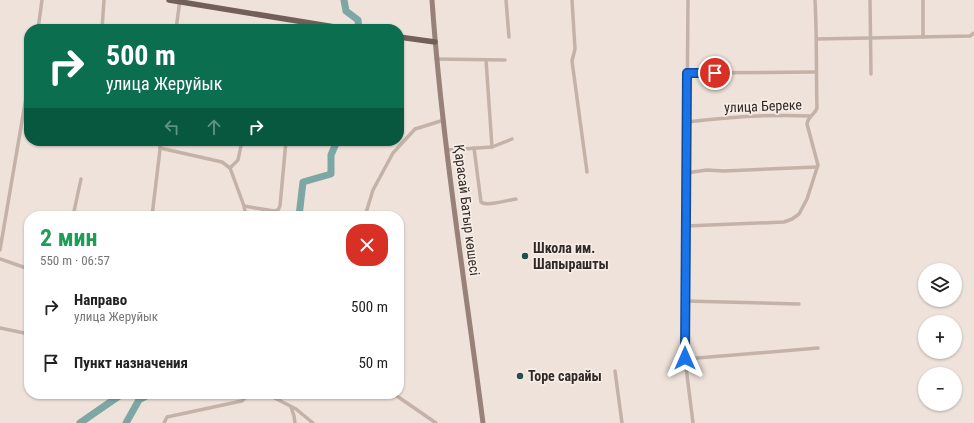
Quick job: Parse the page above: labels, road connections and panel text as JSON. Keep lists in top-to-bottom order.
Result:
{
  "streets": {
    "main road": ["Қарасай Батыр көшесі"],
    "street": ["улица Береке"]
  },
  "places": ["Школа им. Шапырашты", "Торе сарайы"],
  "page": {
    "turn": ["500 m", "улица Жеруйык"],
    "heading": ["2 мин", "550 m · 06:57"],
    "map_buttons": ["+", "−"],
    "list": [
      {
        "name": "Направо",
        "note": "улица Жеруйык",
        "value": "500 m"
      },
      {
        "name": "Пункт назначения",
        "value": "50 m"
      }
    ]
  }
}
